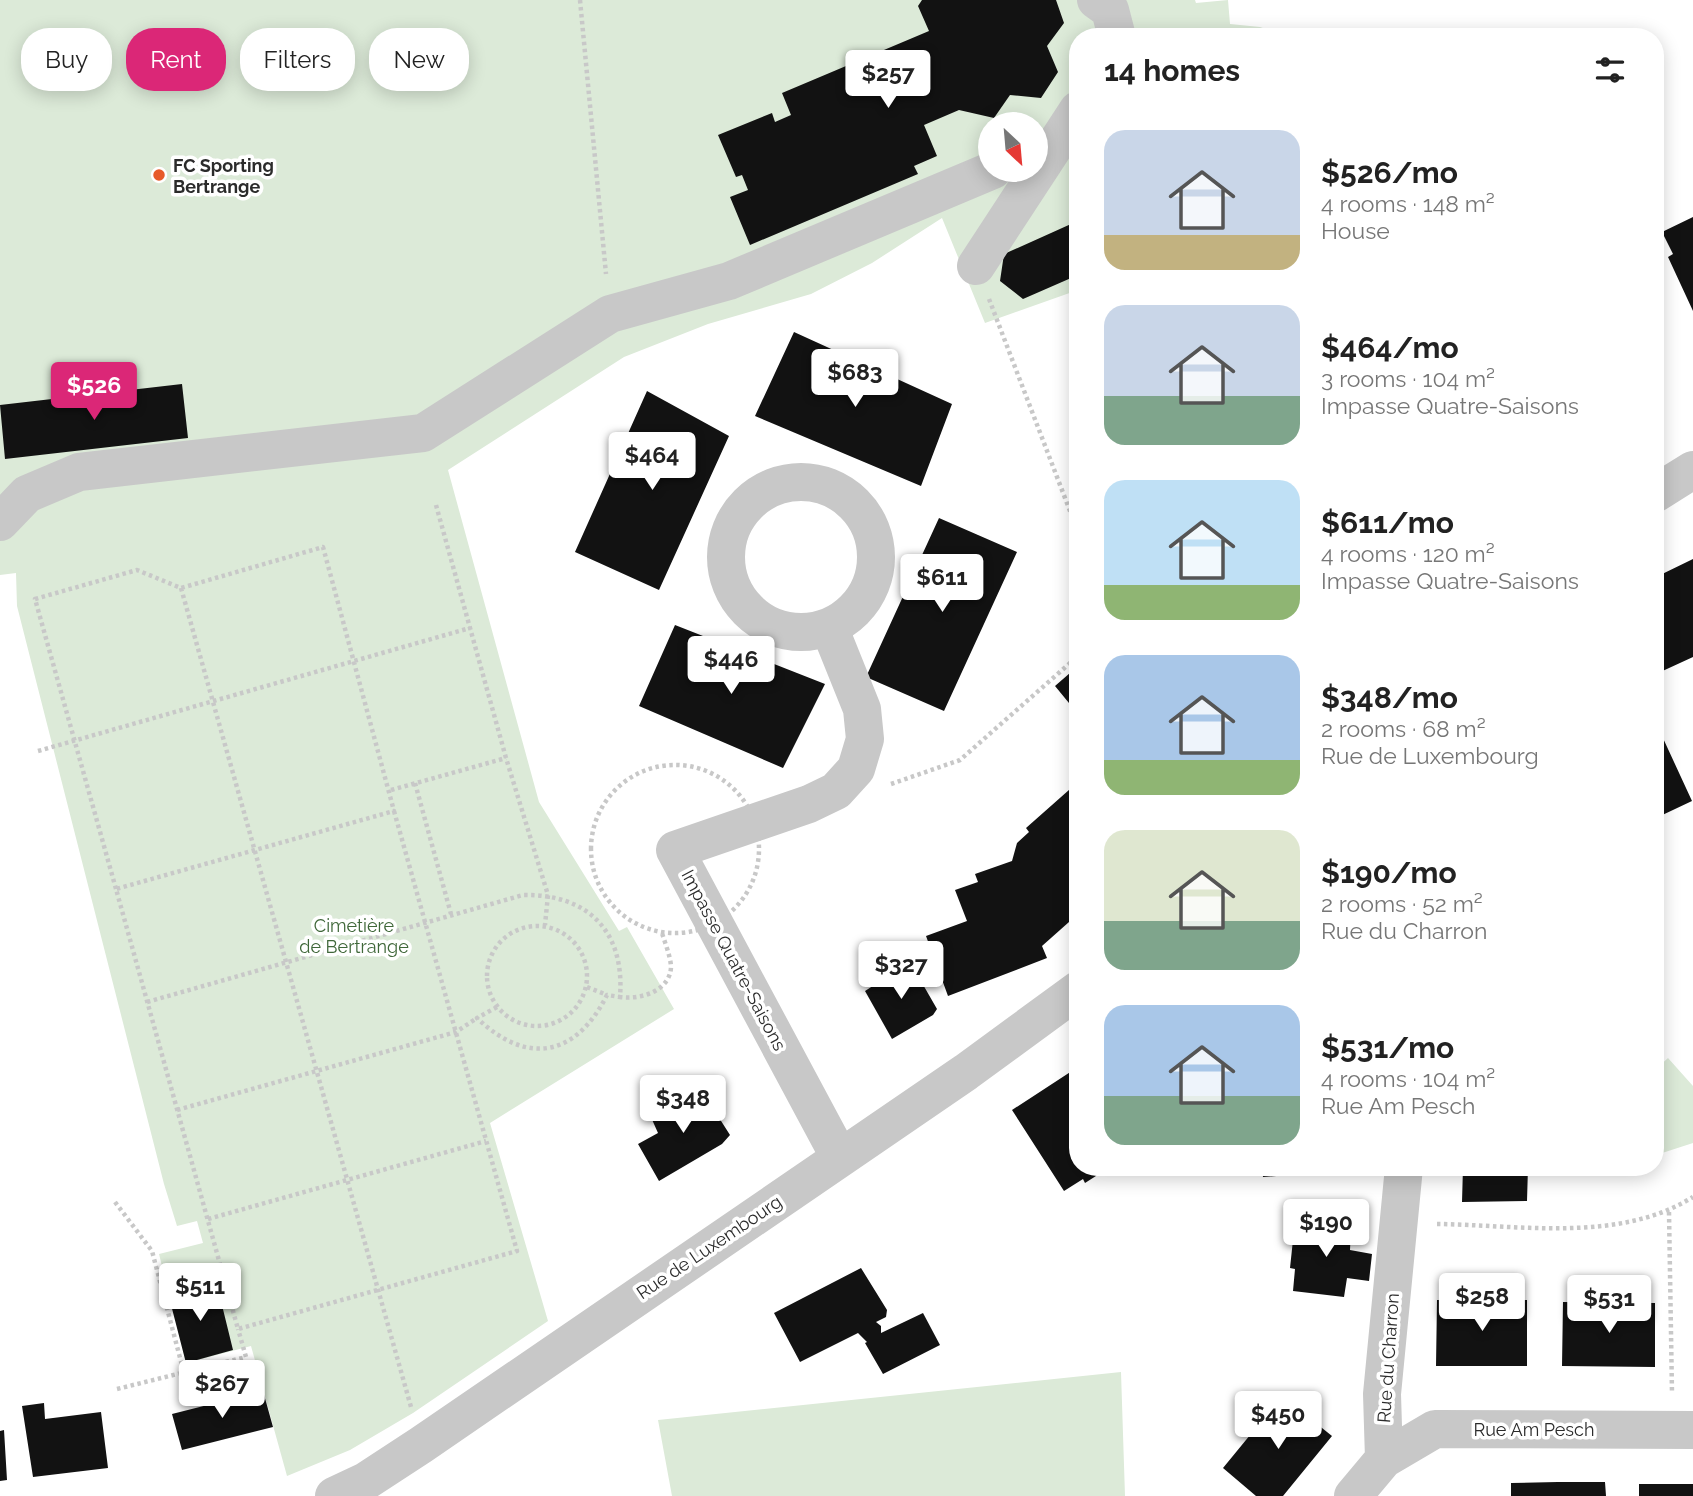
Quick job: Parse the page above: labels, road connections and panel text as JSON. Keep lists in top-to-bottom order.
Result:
{
  "streets": {
    "street": [
      "Impasse Quatre-Saisons",
      "Rue de Luxembourg",
      "Rue du Charron",
      "Rue Am Pesch"
    ]
  },
  "crossings": [
    ["Impasse Quatre-Saisons", "Rue de Luxembourg"],
    ["Rue du Charron", "Rue Am Pesch"]
  ],
  "parks": ["Cimetière de Bertrange"],
  "places": ["FC Sporting Bertrange"],
  "north": "bottom right",
  "page": {
    "chip": [
      "Buy",
      "Rent",
      "Filters",
      "New"
    ],
    "heading": "14 homes",
    "price": [
      "$257",
      "$683",
      "$526",
      "$464",
      "$611",
      "$446",
      "$327",
      "$348",
      "$190",
      "$511",
      "$258",
      "$531",
      "$267",
      "$450"
    ],
    "list": [
      {
        "name": "$526/mo",
        "note": "4 rooms · 148 m² · House"
      },
      {
        "name": "$464/mo",
        "note": "3 rooms · 104 m² · Impasse Quatre-Saisons"
      },
      {
        "name": "$611/mo",
        "note": "4 rooms · 120 m² · Impasse Quatre-Saisons"
      },
      {
        "name": "$348/mo",
        "note": "2 rooms · 68 m² · Rue de Luxembourg"
      },
      {
        "name": "$190/mo",
        "note": "2 rooms · 52 m² · Rue du Charron"
      },
      {
        "name": "$531/mo",
        "note": "4 rooms · 104 m² · Rue Am Pesch"
      }
    ]
  }
}
